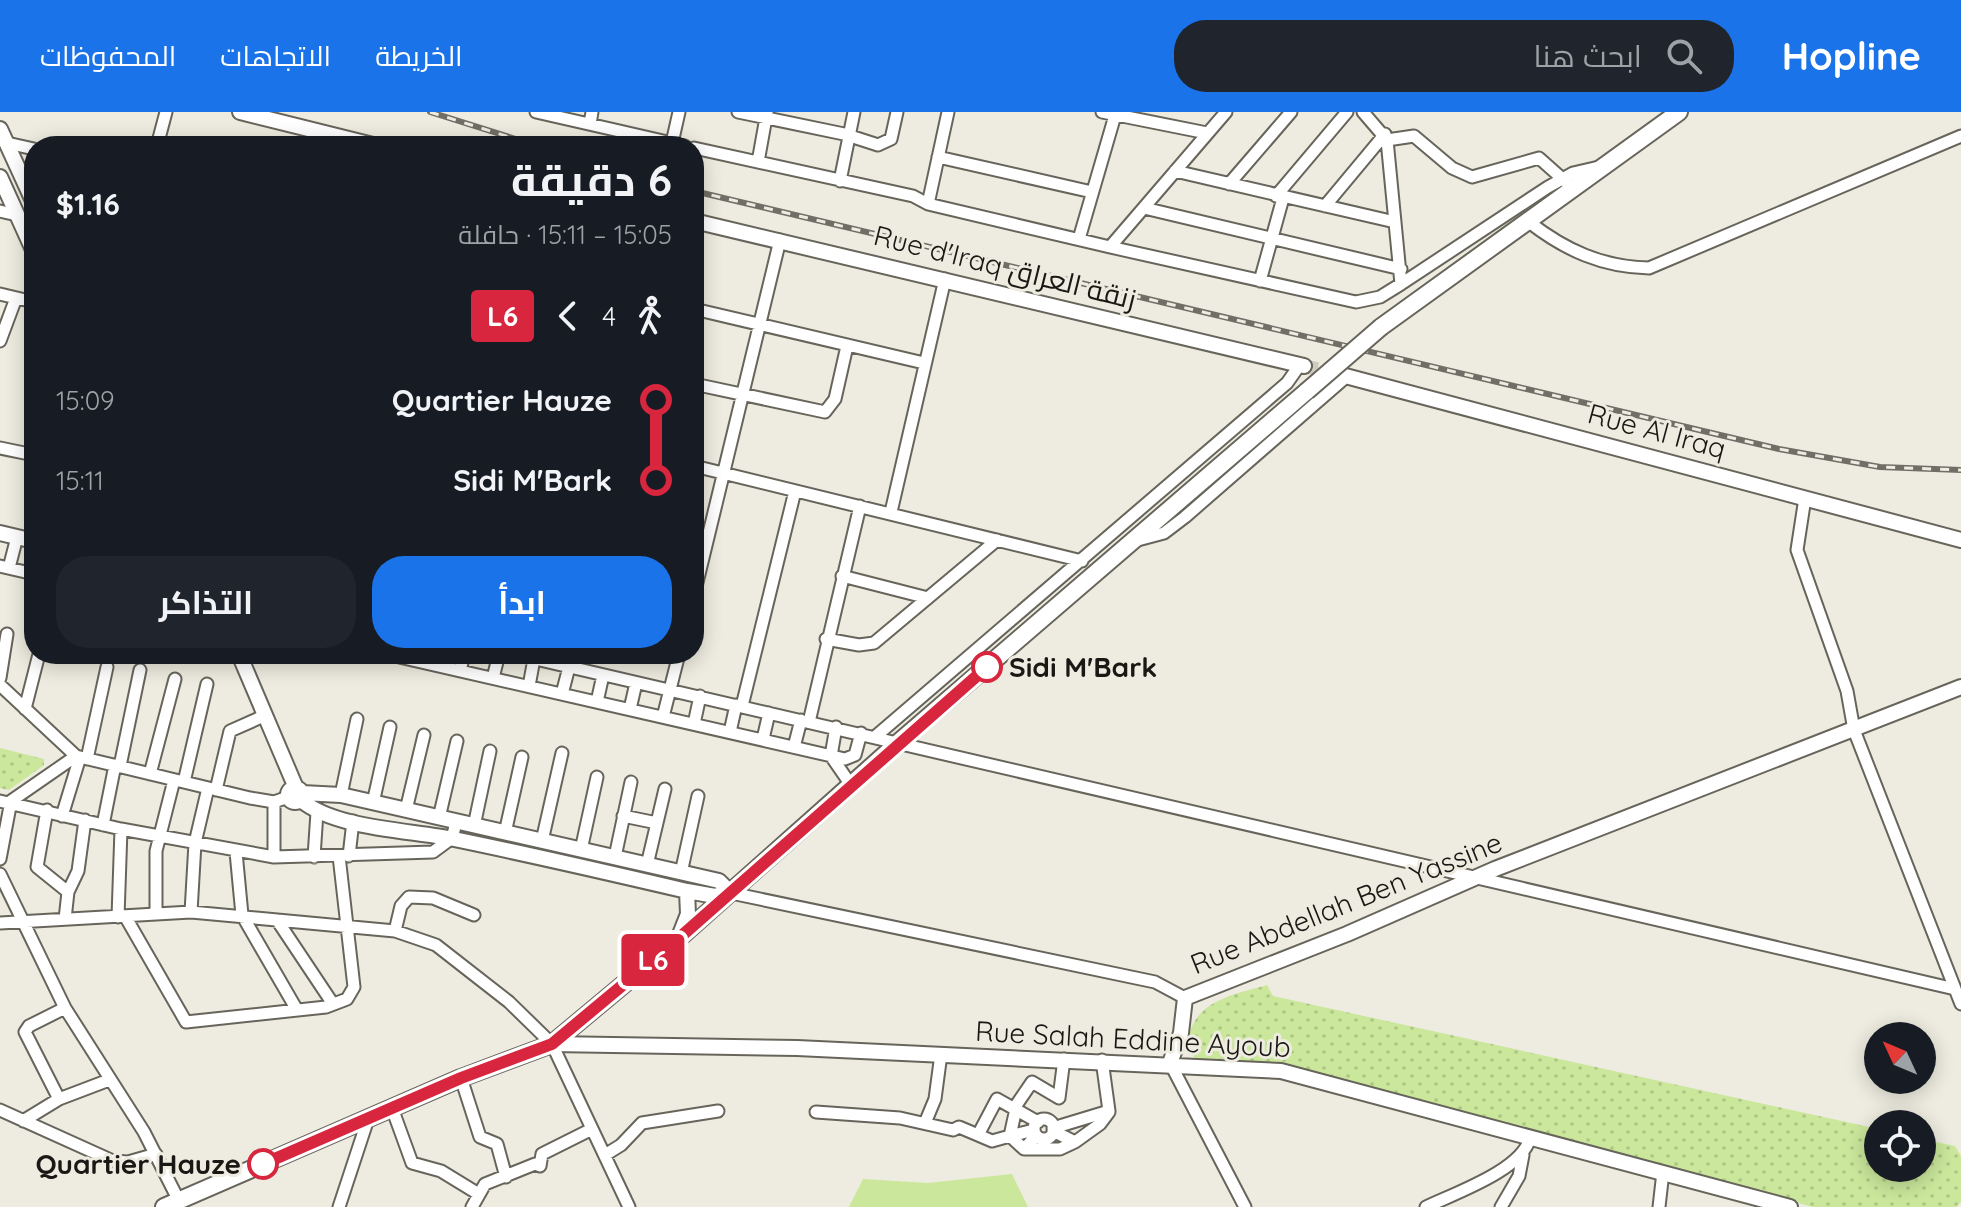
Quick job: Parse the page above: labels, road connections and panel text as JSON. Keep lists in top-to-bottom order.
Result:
{
  "streets": {
    "street": [
      "Rue d'Iraq زنقة العراق",
      "Rue Al Iraq",
      "Rue Abdellah Ben Yassine",
      "Rue Salah Eddine Ayoub"
    ]
  },
  "places": ["Sidi M'Bark", "Quartier Hauze"],
  "lines": ["bus line L6"],
  "north": "top left",
  "page": {
    "header": "Hopline",
    "search": "ابحث هنا",
    "nav": ["الخريطة", "الاتجاهات", "المحفوظات"],
    "on_map": "L6",
    "heading": ["6 دقيقة", "15:05 – 15:11 · حافلة", "$1.16"],
    "legs": ["4", "L6"],
    "list": [
      {
        "name": "Quartier Hauze",
        "value": "15:09"
      },
      {
        "name": "Sidi M'Bark",
        "value": "15:11"
      }
    ],
    "buttons": ["ابدأ", "التذاكر"]
  }
}
